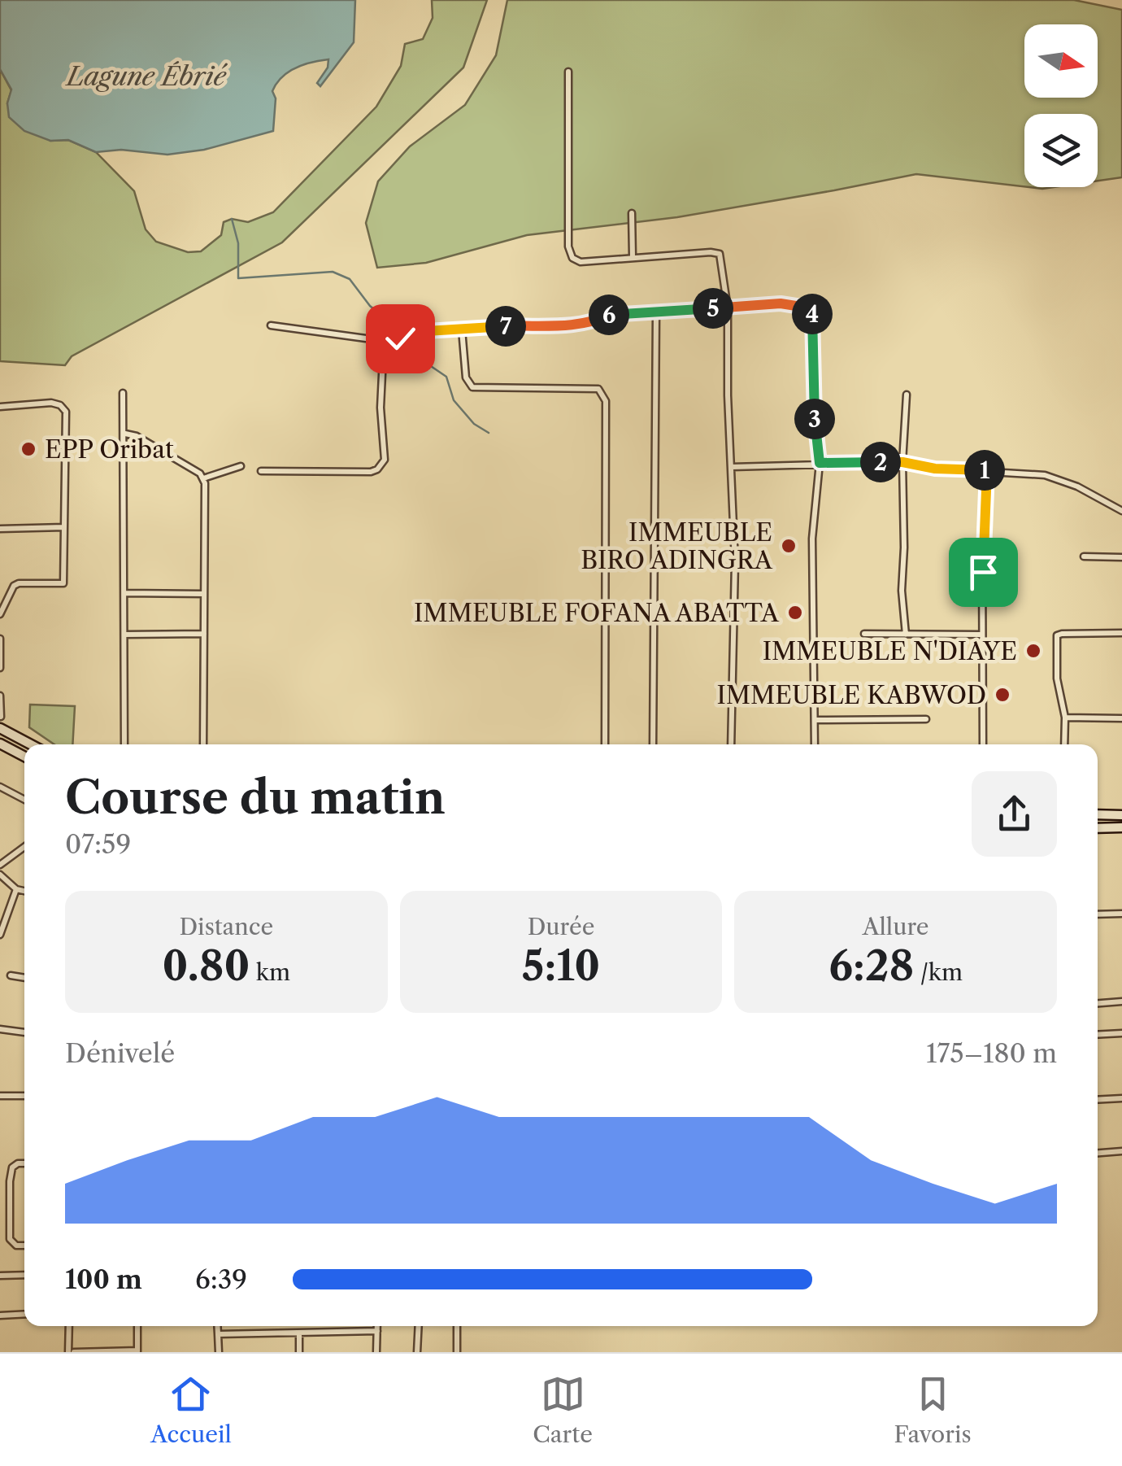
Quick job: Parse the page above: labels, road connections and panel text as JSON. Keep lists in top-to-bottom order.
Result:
{
  "water": ["Lagune Ébrié"],
  "places": [
    "EPP Oribat",
    "IMMEUBLE BIRO ADINGRA",
    "IMMEUBLE FOFANA ABATTA",
    "IMMEUBLE N'DIAYE",
    "IMMEUBLE KABWOD"
  ],
  "north": "right",
  "page": {
    "pins": [
      "5",
      "4",
      "6",
      "7",
      "3",
      "2",
      "1"
    ],
    "heading": ["Course du matin", "07:59"],
    "stats": [
      ["Distance", "0.80 km"],
      ["Durée", "5:10"],
      ["Allure", "6:28 /km"]
    ],
    "chart": ["Dénivelé", "175–180 m"],
    "list": [
      {
        "name": "100 m",
        "note": "6:39"
      }
    ],
    "tabs": ["Accueil", "Carte", "Favoris"]
  }
}
